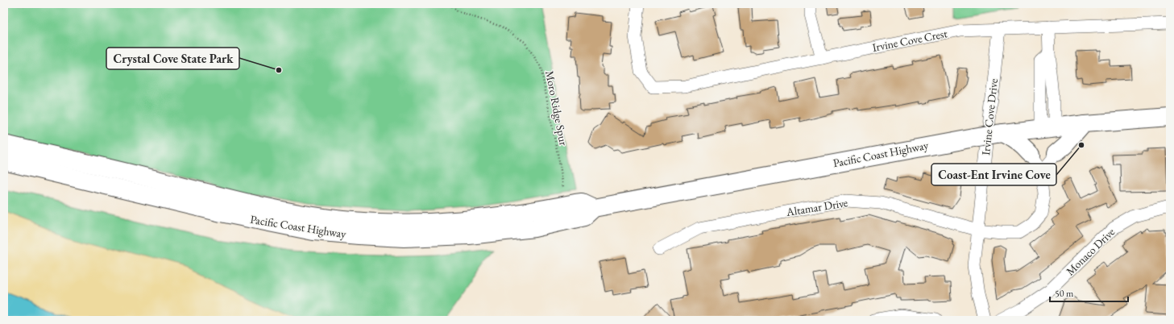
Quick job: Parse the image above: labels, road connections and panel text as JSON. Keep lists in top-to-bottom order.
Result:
{
  "streets": {
    "highway": ["Pacific Coast Highway"],
    "street": [
      "Irvine Cove Crest",
      "Irvine Cove Drive",
      "Altamar Drive",
      "Monaco Drive"
    ],
    "path": ["Moro Ridge Spur"]
  },
  "crossings": [
    ["Irvine Cove Crest", "Irvine Cove Drive"],
    ["Irvine Cove Drive", "Altamar Drive"]
  ],
  "places": ["Crystal Cove State Park", "Coast-Ent Irvine Cove"],
  "scale_bar": "50 m"
}
